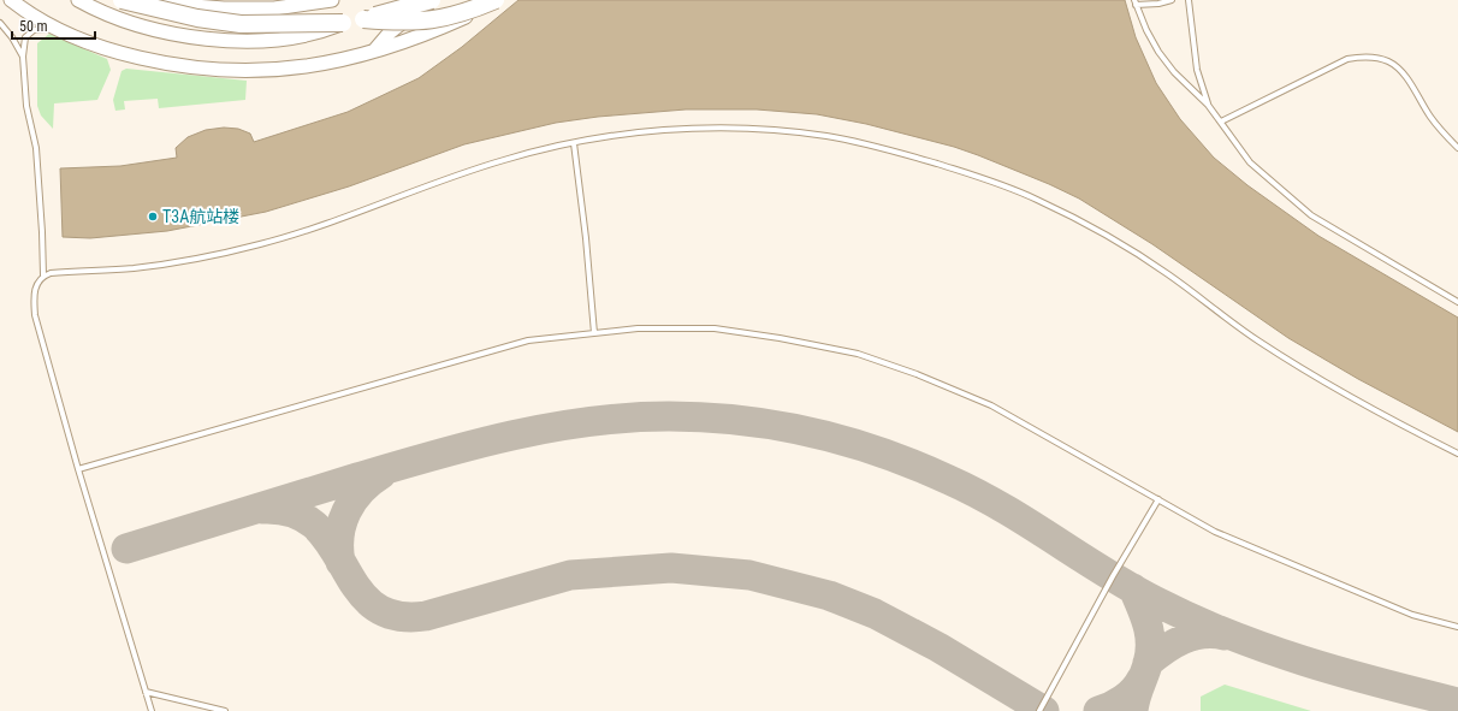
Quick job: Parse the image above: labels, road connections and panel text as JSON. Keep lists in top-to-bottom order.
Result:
{
  "places": ["T3A航站楼"],
  "scale_bar": "50 m"
}
